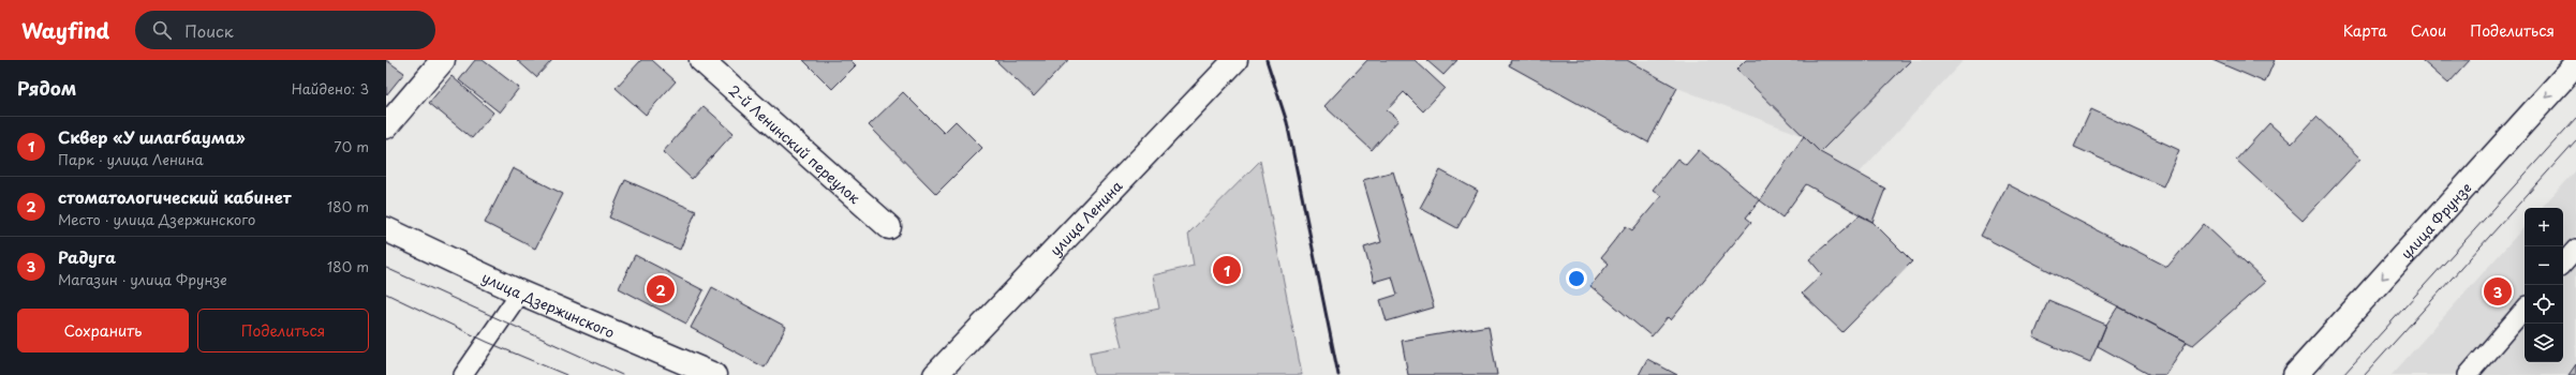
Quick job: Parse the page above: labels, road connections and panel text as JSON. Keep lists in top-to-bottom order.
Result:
{
  "streets": {
    "main road": [
      "2-й Ленинский переулок",
      "улица Ленина",
      "улица Фрунзе",
      "улица Дзержинского"
    ]
  },
  "one_way": ["улица Фрунзе"],
  "page": {
    "header": "Wayfind",
    "search": "Поиск",
    "nav": ["Карта", "Слои", "Поделиться"],
    "heading": ["Рядом", "Найдено: 3"],
    "list": [
      {
        "mark": "1",
        "name": "Сквер «У шлагбаума»",
        "note": "Парк · улица Ленина",
        "value": "70 m"
      },
      {
        "mark": "2",
        "name": "стоматологический кабинет",
        "note": "Место · улица Дзержинского",
        "value": "180 m"
      },
      {
        "mark": "3",
        "name": "Радуга",
        "note": "Магазин · улица Фрунзе",
        "value": "180 m"
      }
    ],
    "map_buttons": ["+", "−"],
    "pins": ["1", "2", "3"],
    "buttons": ["Сохранить", "Поделиться"]
  }
}
